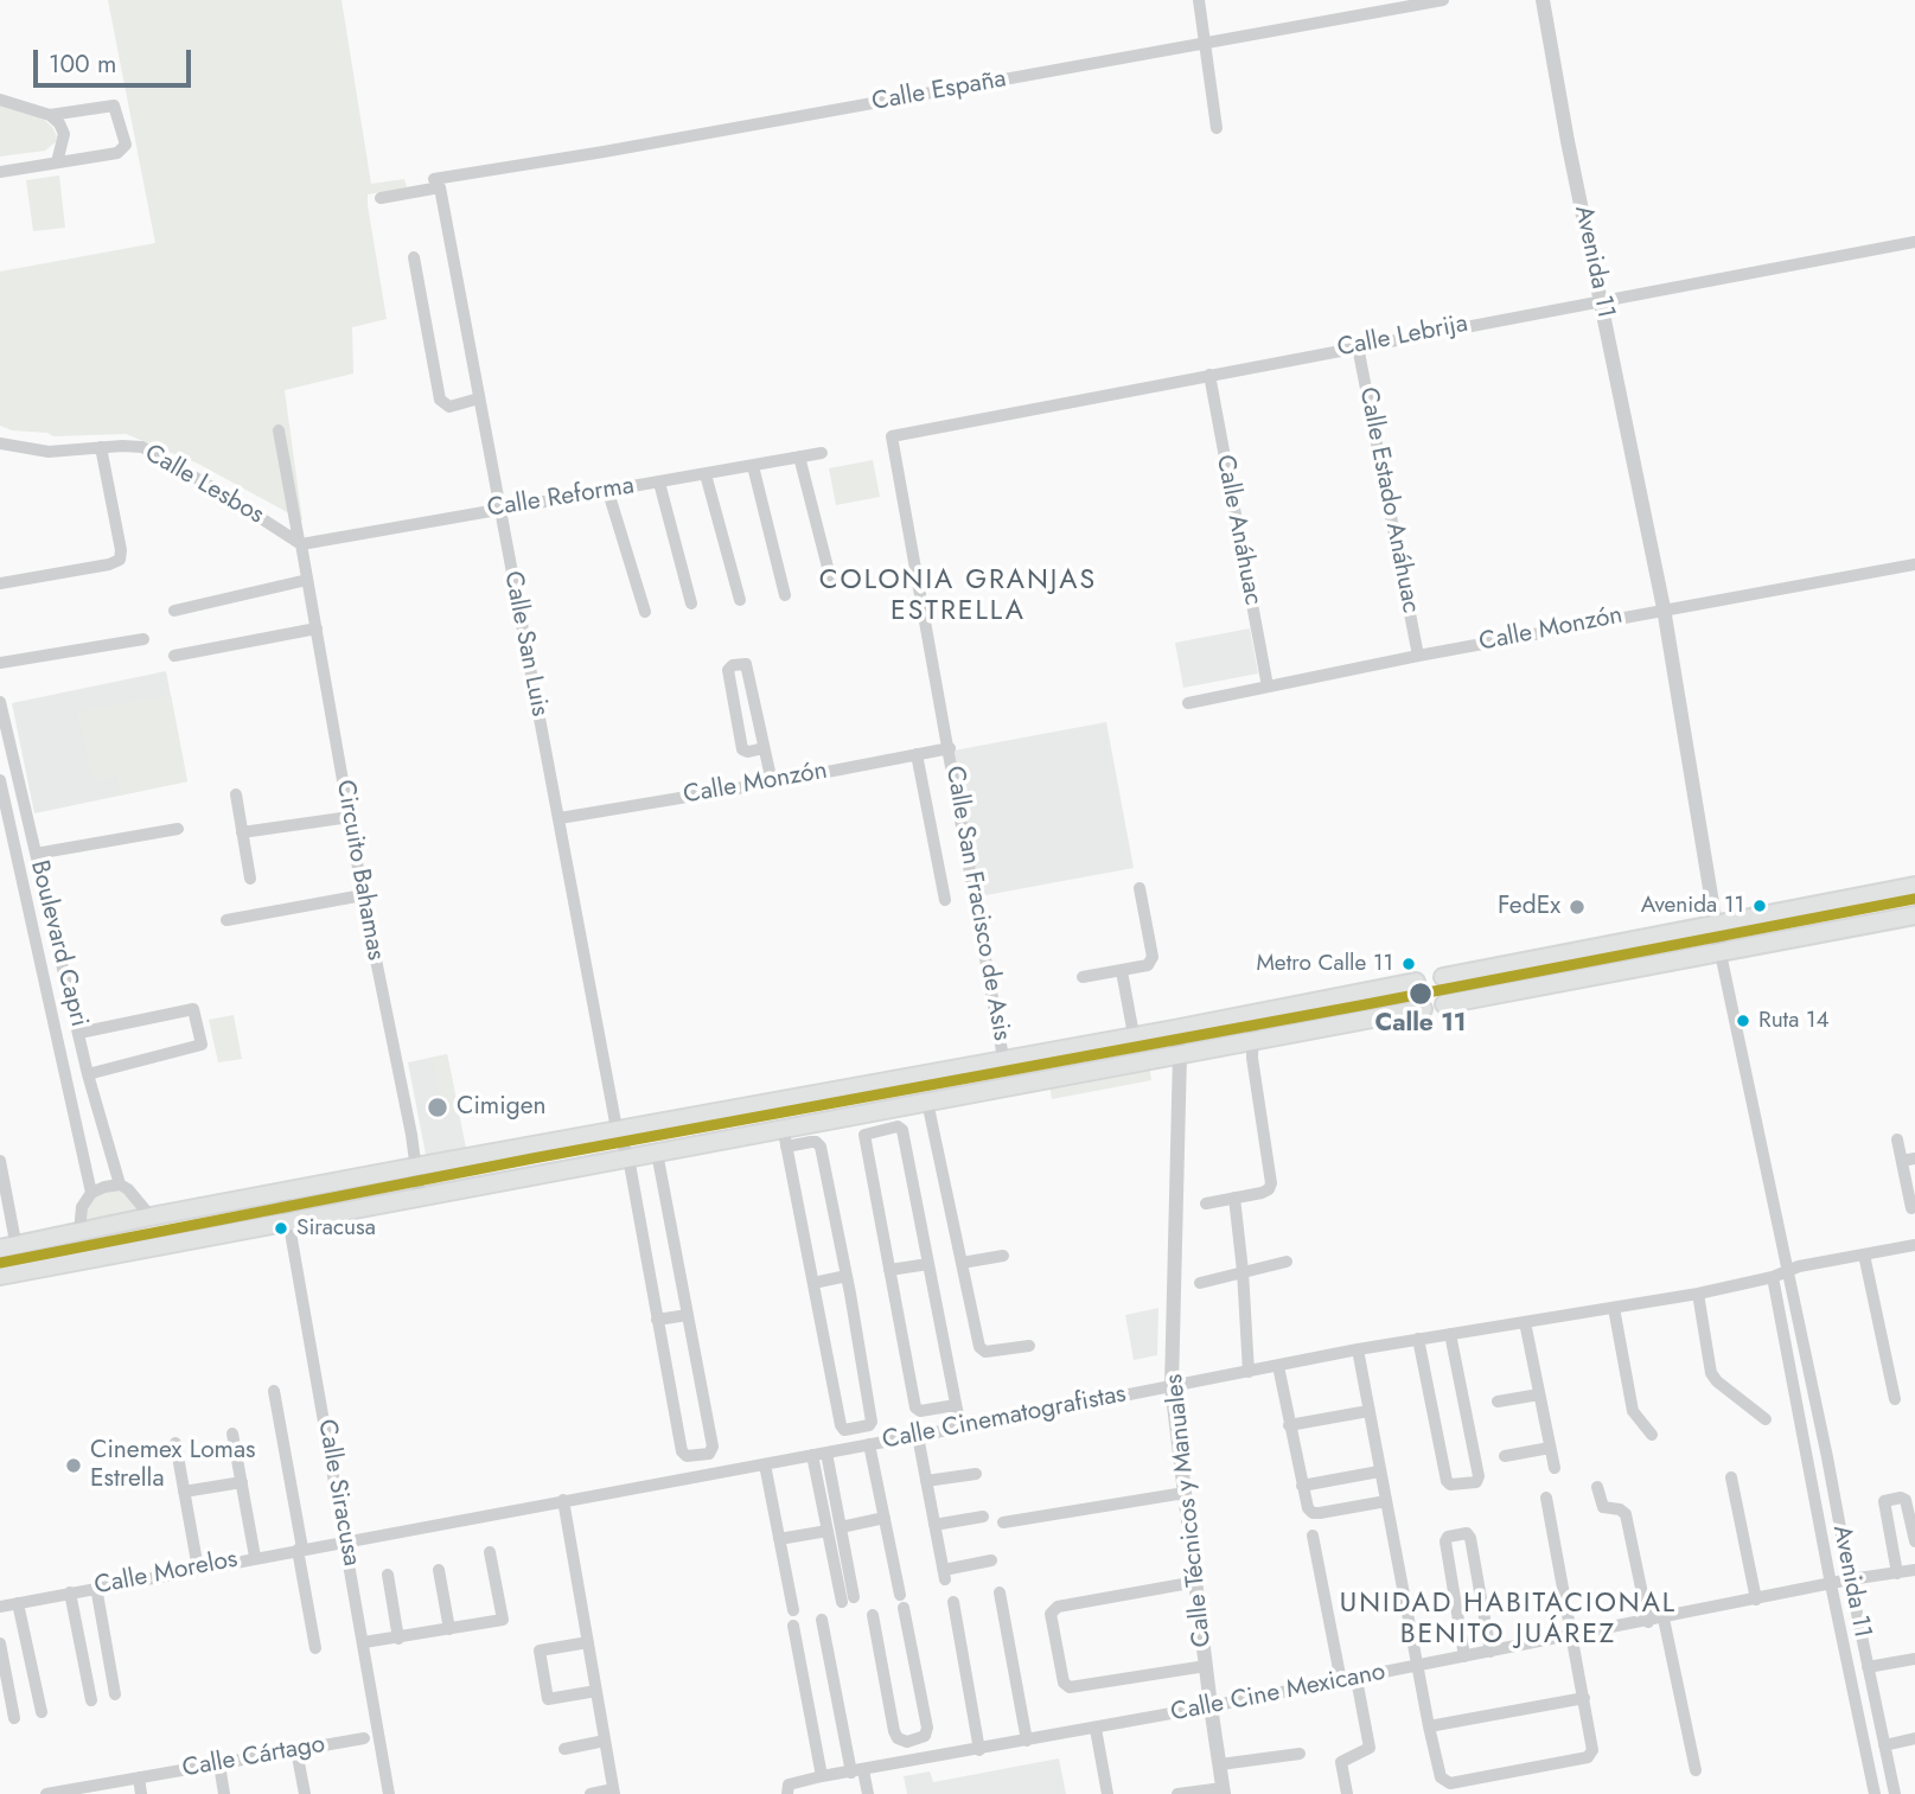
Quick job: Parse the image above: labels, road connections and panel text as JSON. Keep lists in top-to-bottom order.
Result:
{
  "streets": {
    "street": [
      "Calle España",
      "Avenida 11",
      "Calle Lebrija",
      "Calle Lesbos",
      "Calle Reforma",
      "Calle Estado Anáhuac",
      "Calle Anáhuac",
      "Calle Monzón",
      "Calle San Luis",
      "Circuito Bahamas",
      "Calle San Fracisco de Asis",
      "Boulevard Capri",
      "Calle Cinematografistas",
      "Calle Siracusa",
      "Calle Técnicos y Manuales",
      "Calle Morelos",
      "Calle Cine Mexicano",
      "Calle Cártago"
    ]
  },
  "crossings": [
    ["Calle España", "Calle San Luis"],
    ["Avenida 11", "Calle Lebrija"],
    ["Avenida 11", "Calle Monzón"],
    ["Avenida 11", "Calle Cinematografistas"],
    ["Avenida 11", "Calle Cine Mexicano"],
    ["Calle Lebrija", "Calle Estado Anáhuac"],
    ["Calle Lebrija", "Calle Anáhuac"],
    ["Calle Lebrija", "Calle San Fracisco de Asis"],
    ["Calle Lesbos", "Calle Reforma"],
    ["Calle Lesbos", "Circuito Bahamas"],
    ["Calle Reforma", "Calle San Luis"],
    ["Calle Reforma", "Circuito Bahamas"],
    ["Calle Estado Anáhuac", "Calle Monzón"],
    ["Calle Anáhuac", "Calle Monzón"],
    ["Calle Monzón", "Calle San Luis"],
    ["Calle Monzón", "Calle San Fracisco de Asis"],
    ["Calle Cinematografistas", "Calle Siracusa"],
    ["Calle Cinematografistas", "Calle Técnicos y Manuales"],
    ["Calle Cinematografistas", "Calle Morelos"],
    ["Calle Técnicos y Manuales", "Calle Cine Mexicano"]
  ],
  "districts": ["COLONIA GRANJAS ESTRELLA", "UNIDAD HABITACIONAL BENITO JUÁREZ"],
  "places": [
    "Avenida 11",
    "FedEx",
    "Metro Calle 11",
    "Calle 11",
    "Ruta 14",
    "Cimigen",
    "Siracusa",
    "Cinemex Lomas Estrella"
  ],
  "scale_bar": "100 m"
}
